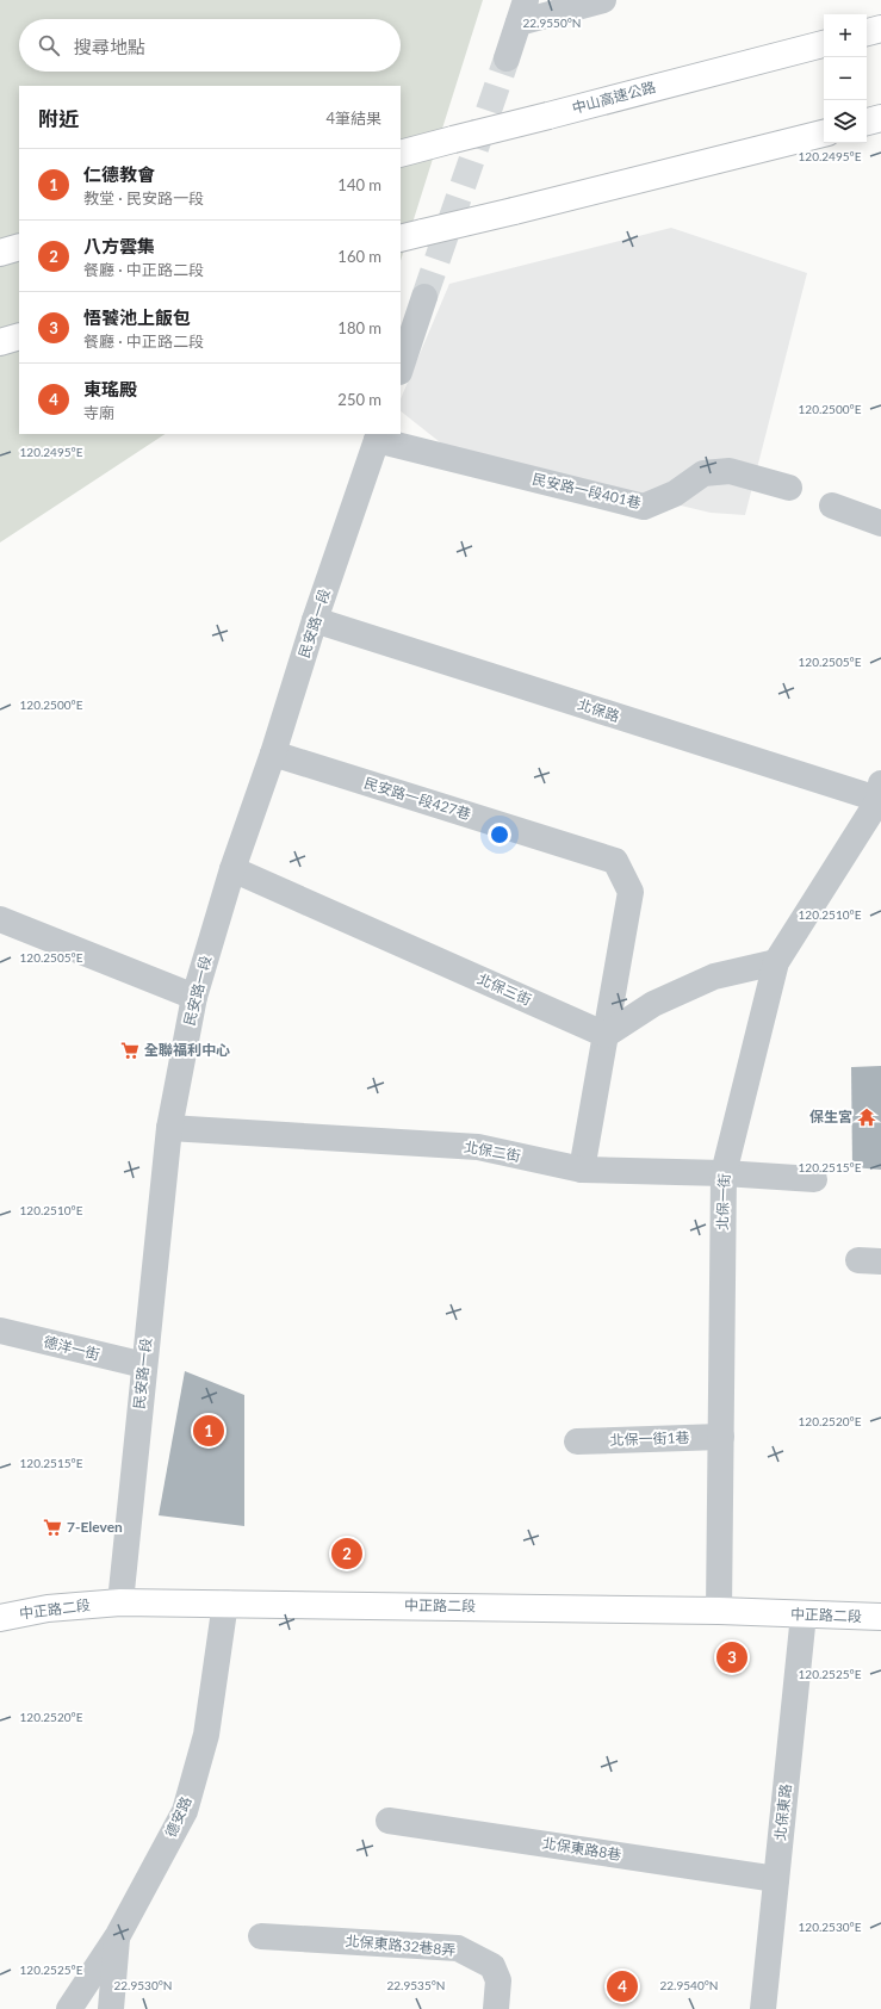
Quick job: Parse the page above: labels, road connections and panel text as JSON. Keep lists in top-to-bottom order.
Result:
{
  "streets": {
    "main road": ["中山高速公路", "中正路二段"],
    "street": [
      "民安路一段401巷",
      "民安路一段",
      "北保路",
      "民安路一段427巷",
      "北保三街",
      "北保二街",
      "北保一街",
      "德洋一街",
      "北保一街1巷",
      "北保東路",
      "德安路",
      "北保東路8巷",
      "北保東路32巷8弄"
    ]
  },
  "crossings": [
    ["民安路一段401巷", "民安路一段"],
    ["民安路一段", "北保路"],
    ["民安路一段", "民安路一段427巷"],
    ["民安路一段", "北保三街"],
    ["民安路一段", "北保二街"],
    ["民安路一段", "德洋一街"],
    ["民安路一段", "中正路二段"],
    ["北保路", "北保一街"],
    ["民安路一段427巷", "北保三街"],
    ["民安路一段427巷", "北保二街"],
    ["北保二街", "北保一街"],
    ["北保一街", "北保一街1巷"],
    ["北保一街", "中正路二段"],
    ["中正路二段", "北保東路"],
    ["中正路二段", "德安路"],
    ["北保東路", "北保東路8巷"]
  ],
  "places": {
    "supermarket": ["全聯福利中心", "7-Eleven"],
    "temple": ["保生宮"]
  },
  "page": {
    "map_buttons": ["+", "−"],
    "search": "搜尋地點",
    "heading": ["附近", "4筆結果"],
    "list": [
      {
        "mark": "1",
        "name": "仁德教會",
        "note": "教堂 · 民安路一段",
        "value": "140 m"
      },
      {
        "mark": "2",
        "name": "八方雲集",
        "note": "餐廳 · 中正路二段",
        "value": "160 m"
      },
      {
        "mark": "3",
        "name": "悟饕池上飯包",
        "note": "餐廳 · 中正路二段",
        "value": "180 m"
      },
      {
        "mark": "4",
        "name": "東瑤殿",
        "note": "寺廟",
        "value": "250 m"
      }
    ],
    "pins": [
      "1",
      "2",
      "3",
      "4"
    ]
  },
  "coordinates": [
    "22.9550°N",
    "120.2495°E",
    "120.2500°E",
    "120.2505°E",
    "120.2510°E",
    "120.2515°E",
    "120.2520°E",
    "120.2525°E",
    "120.2530°E",
    "22.9530°N",
    "22.9535°N",
    "22.9540°N"
  ]
}
